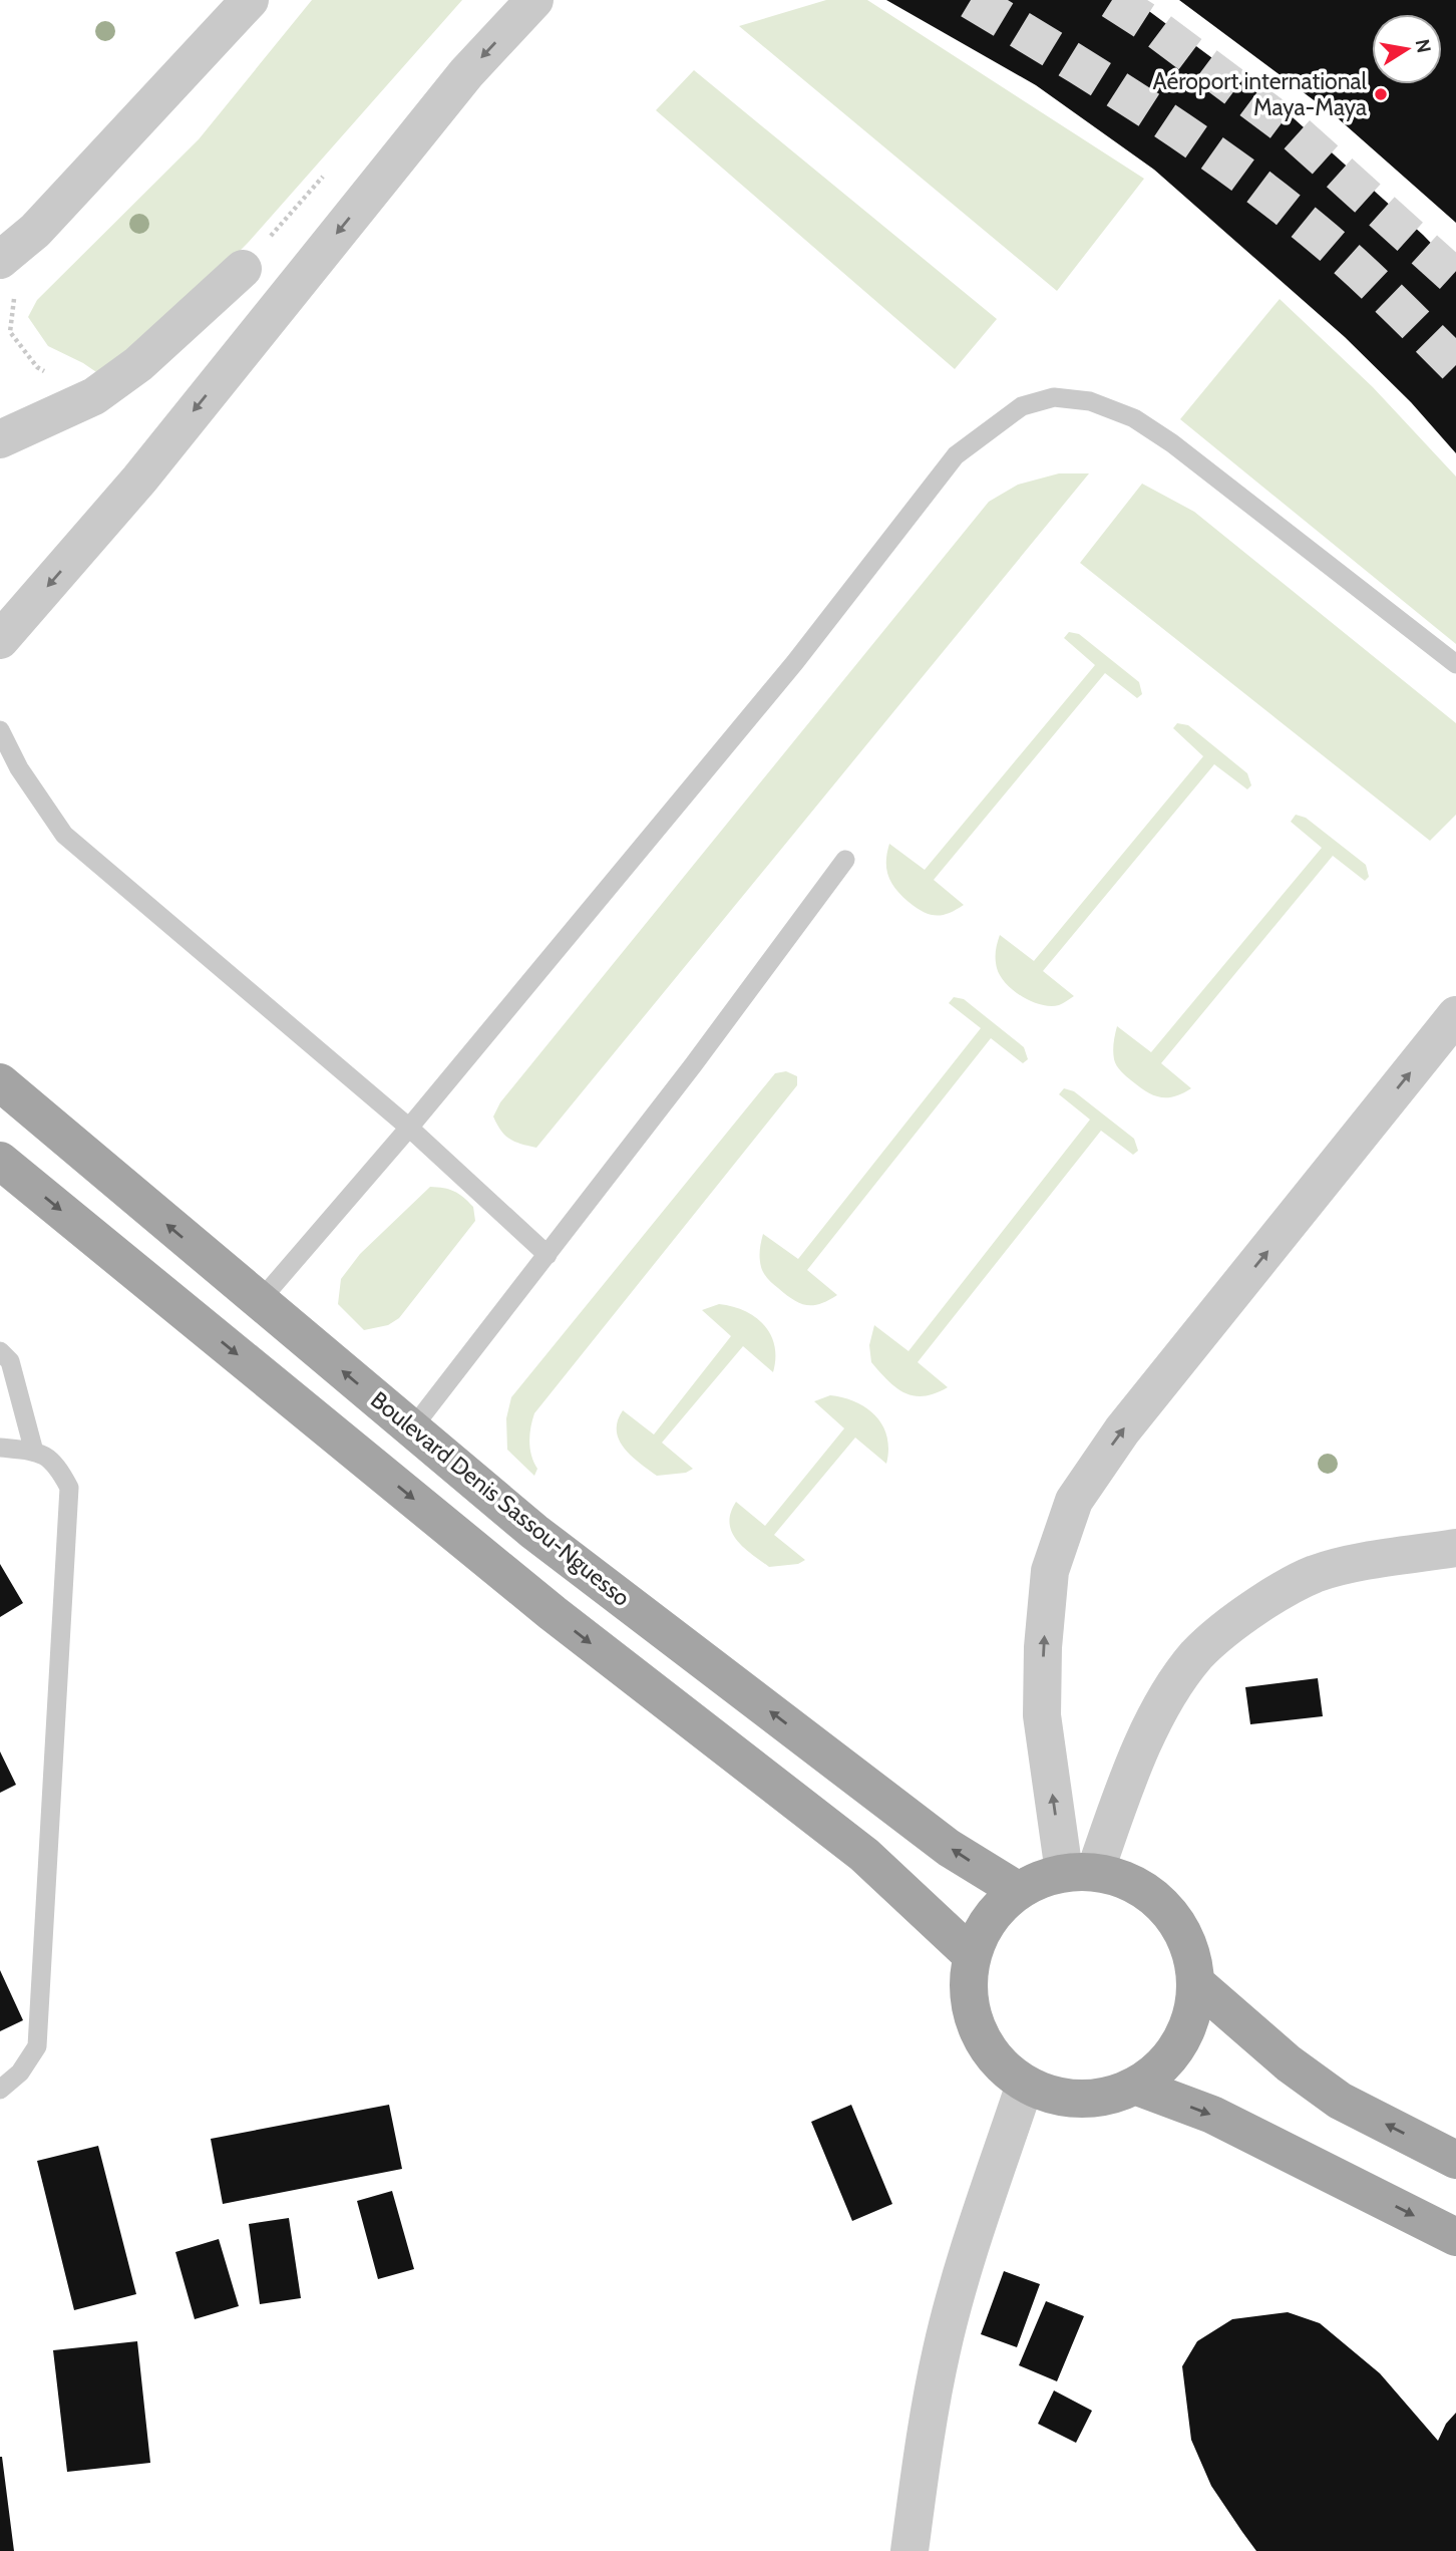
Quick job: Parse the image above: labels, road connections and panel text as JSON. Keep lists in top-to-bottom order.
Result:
{
  "streets": {
    "main road": ["Boulevard Denis Sassou-Nguesso"]
  },
  "places": ["Aéroport international Maya-Maya"],
  "north": "right"
}
